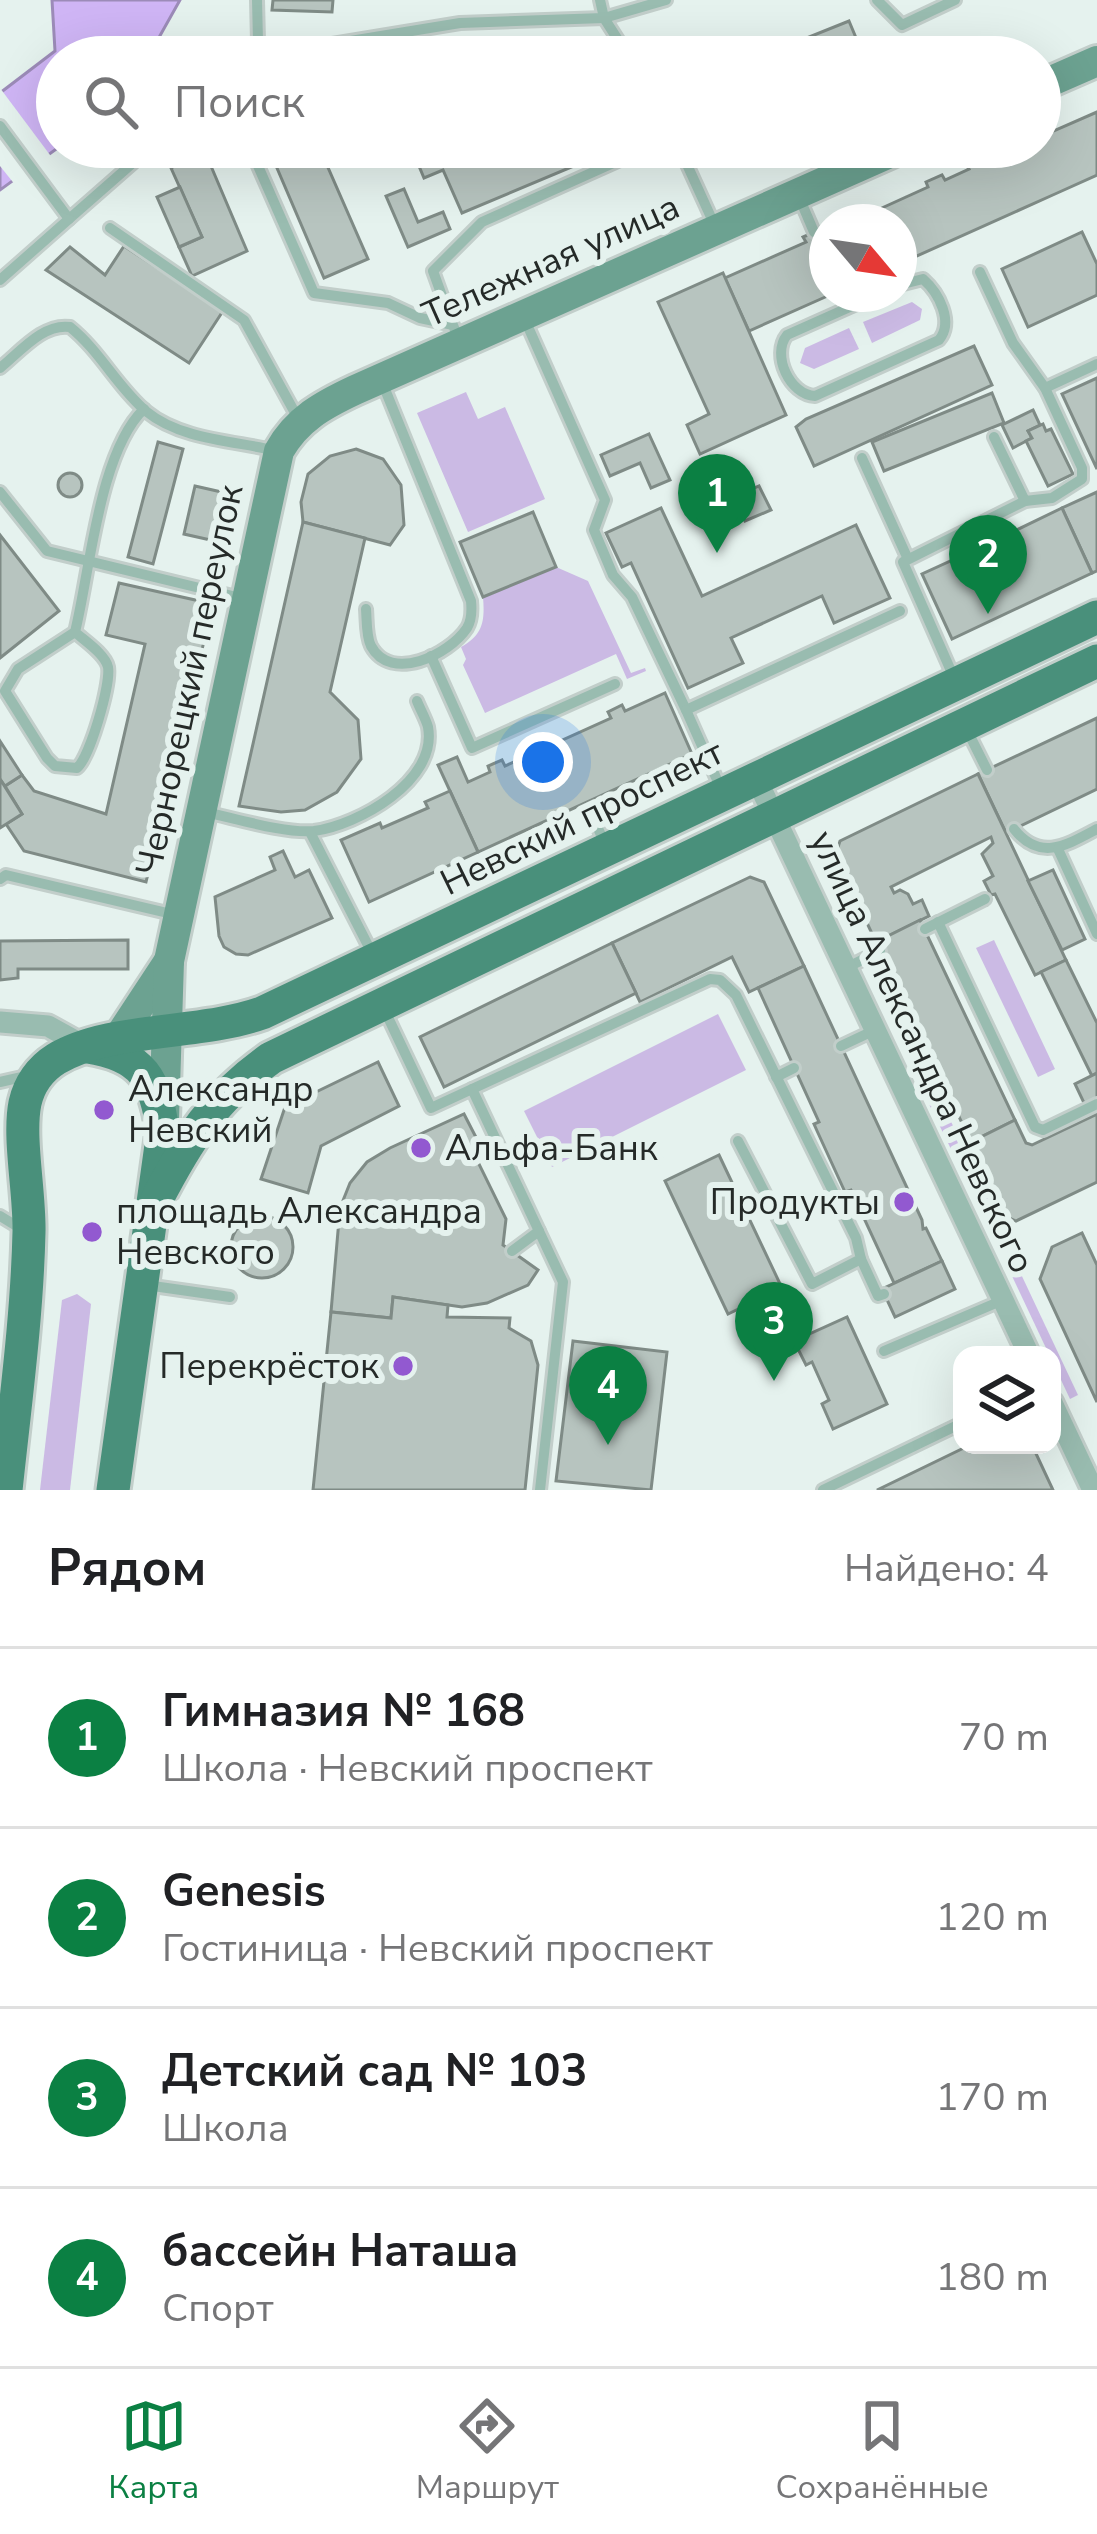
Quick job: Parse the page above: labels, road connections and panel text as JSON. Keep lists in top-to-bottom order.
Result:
{
  "streets": {
    "main road": ["Невский проспект"],
    "street": ["Тележная улица", "Чернорецкий переулок", "улица Александра Невского"]
  },
  "crossings": [
    ["Тележная улица", "Чернорецкий переулок"],
    ["Чернорецкий переулок", "Невский проспект"],
    ["Невский проспект", "улица Александра Невского"]
  ],
  "places": [
    "Александр Невский",
    "Альфа-Банк",
    "Продукты",
    "площадь Александра Невского",
    "Перекрёсток"
  ],
  "north": "bottom right",
  "page": {
    "search": "Поиск",
    "pins": [
      "1",
      "2",
      "3",
      "4"
    ],
    "heading": ["Рядом", "Найдено: 4"],
    "list": [
      {
        "mark": "1",
        "name": "Гимназия № 168",
        "note": "Школа · Невский проспект",
        "value": "70 m"
      },
      {
        "mark": "2",
        "name": "Genesis",
        "note": "Гостиница · Невский проспект",
        "value": "120 m"
      },
      {
        "mark": "3",
        "name": "Детский сад № 103",
        "note": "Школа",
        "value": "170 m"
      },
      {
        "mark": "4",
        "name": "бассейн Наташа",
        "note": "Спорт",
        "value": "180 m"
      }
    ],
    "nav": ["Карта", "Маршрут", "Сохранённые"]
  }
}
